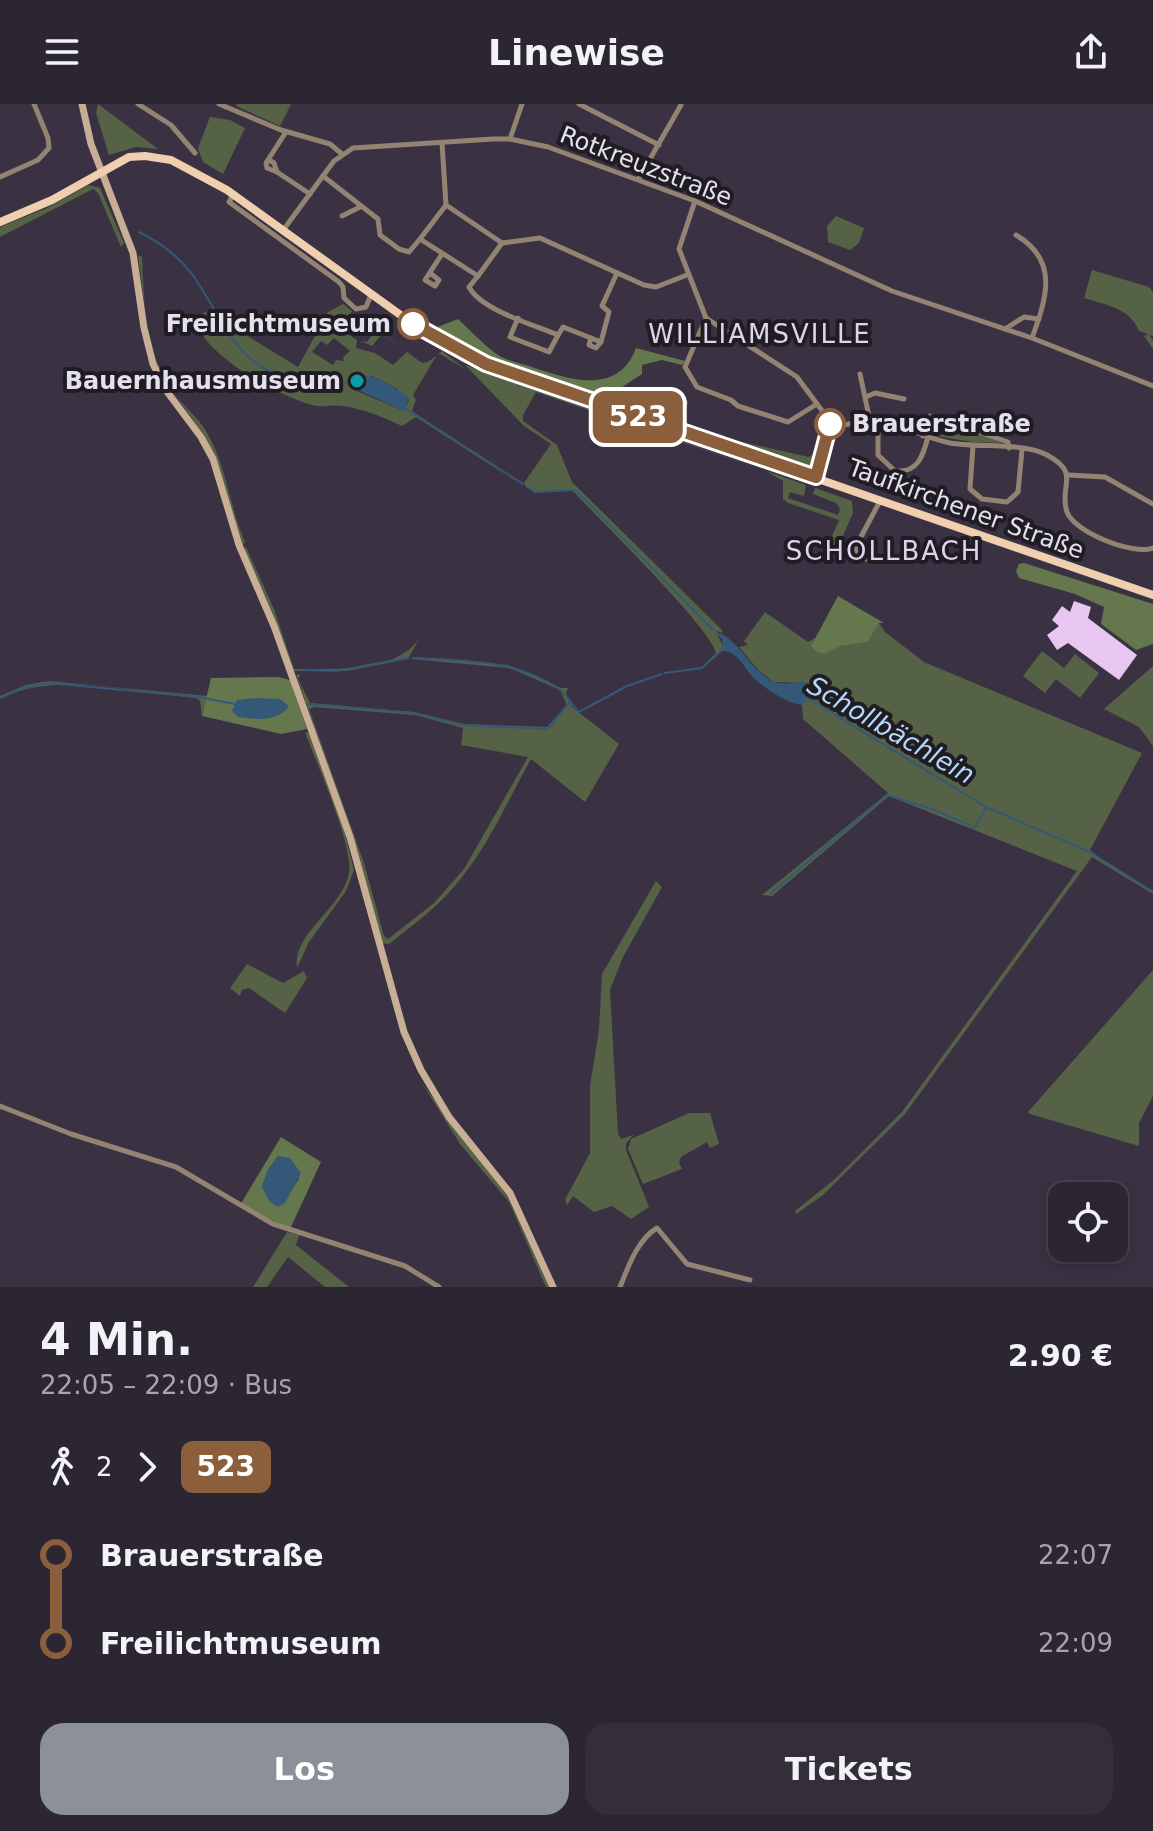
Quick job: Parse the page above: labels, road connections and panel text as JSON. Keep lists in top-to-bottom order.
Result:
{
  "streets": {
    "main road": ["Taufkirchener Straße"],
    "street": ["Rotkreuzstraße"]
  },
  "districts": ["WILLIAMSVILLE", "SCHOLLBACH"],
  "water": ["Schollbächlein"],
  "places": ["Freilichtmuseum", "Bauernhausmuseum", "Brauerstraße"],
  "lines": ["bus line 523"],
  "page": {
    "header": "Linewise",
    "on_map": "523",
    "heading": ["4 Min.", "22:05 – 22:09 · Bus", "2.90 €"],
    "legs": ["2", "523"],
    "list": [
      {
        "name": "Brauerstraße",
        "value": "22:07"
      },
      {
        "name": "Freilichtmuseum",
        "value": "22:09"
      }
    ],
    "buttons": ["Los", "Tickets"]
  }
}
